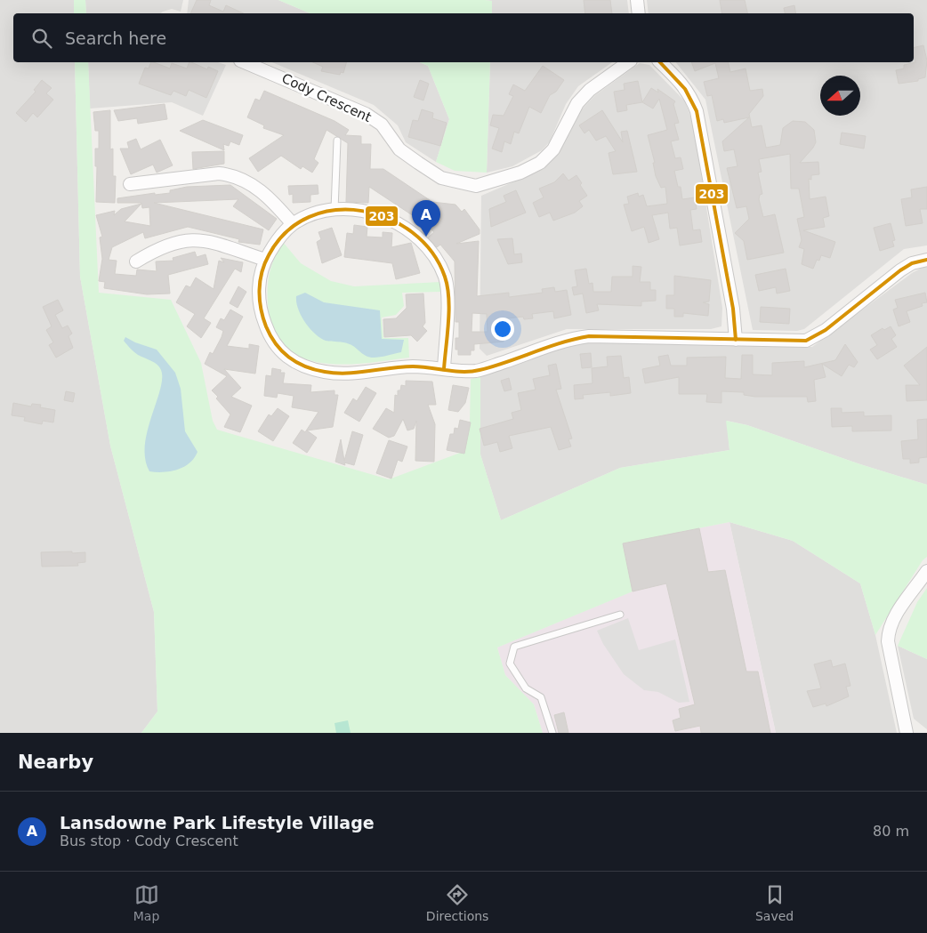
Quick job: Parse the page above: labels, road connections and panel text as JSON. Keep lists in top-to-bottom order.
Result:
{
  "streets": {
    "street": ["Cody Crescent"]
  },
  "lines": ["transit line 203"],
  "north": "left",
  "page": {
    "search": "Search here",
    "pins": "A",
    "heading": "Nearby",
    "list": [
      {
        "mark": "A",
        "name": "Lansdowne Park Lifestyle Village",
        "note": "Bus stop · Cody Crescent",
        "value": "80 m"
      }
    ],
    "nav": ["Map", "Directions", "Saved"]
  }
}
